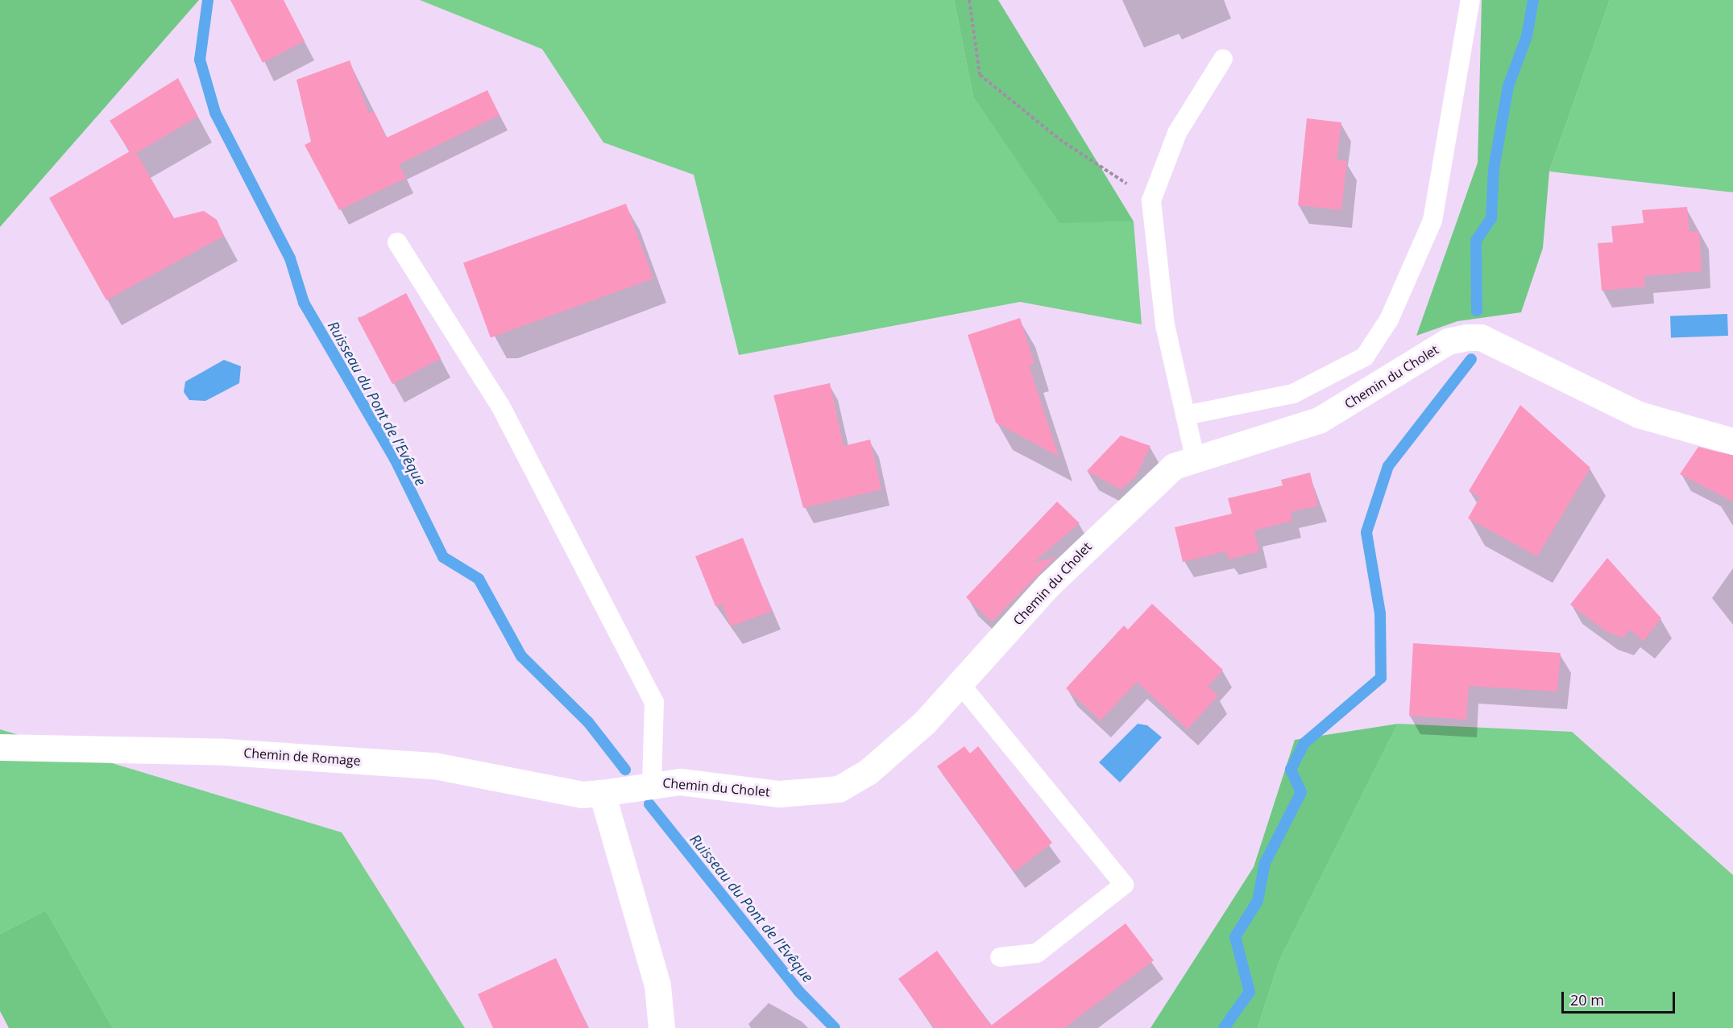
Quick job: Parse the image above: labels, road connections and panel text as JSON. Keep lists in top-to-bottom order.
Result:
{
  "streets": {
    "street": ["Chemin du Cholet", "Chemin de Romage"]
  },
  "crossings": [
    ["Chemin du Cholet", "Chemin de Romage"]
  ],
  "water": ["Ruisseau du Pont de l'Evêque"],
  "scale_bar": "20 m"
}
